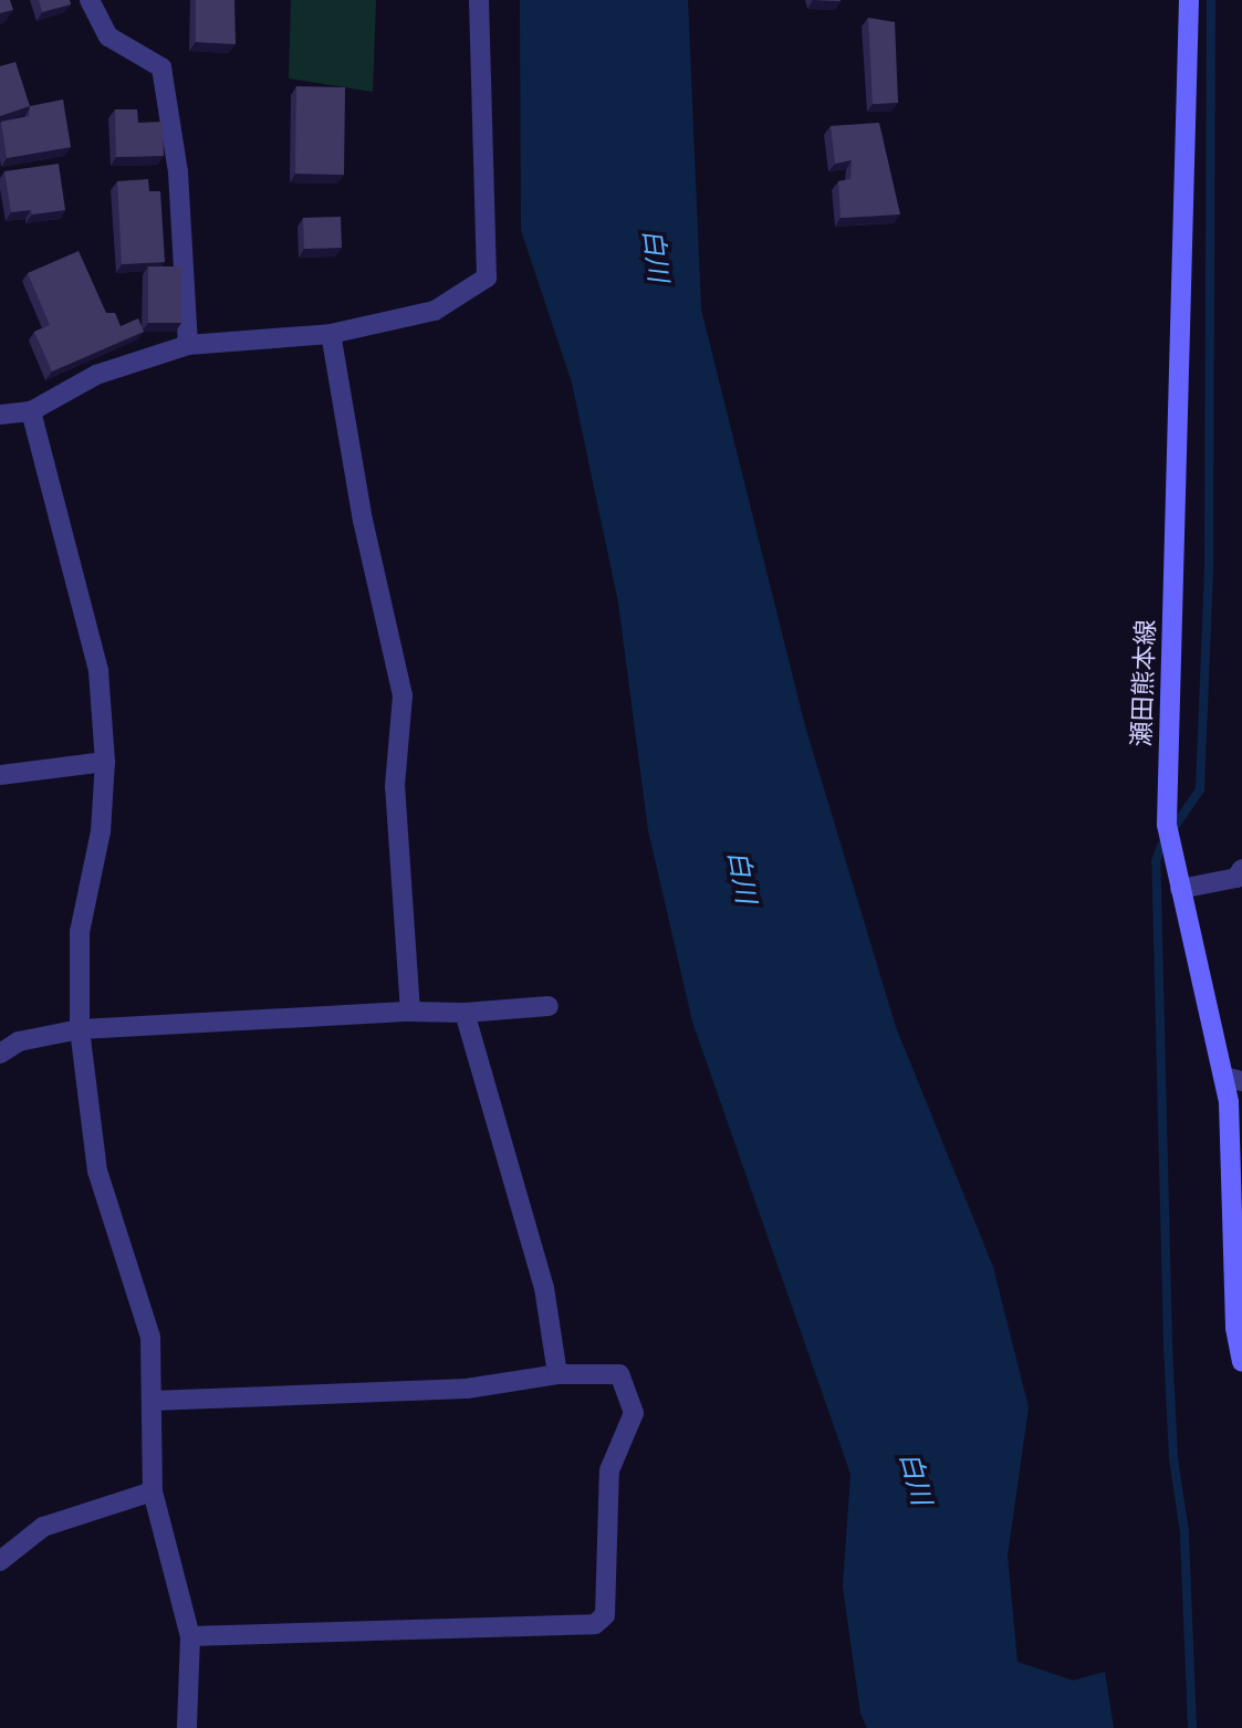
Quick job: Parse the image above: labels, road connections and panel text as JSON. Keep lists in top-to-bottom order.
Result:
{
  "streets": {
    "main road": ["瀬田熊本線"]
  },
  "water": ["白川"]
}
